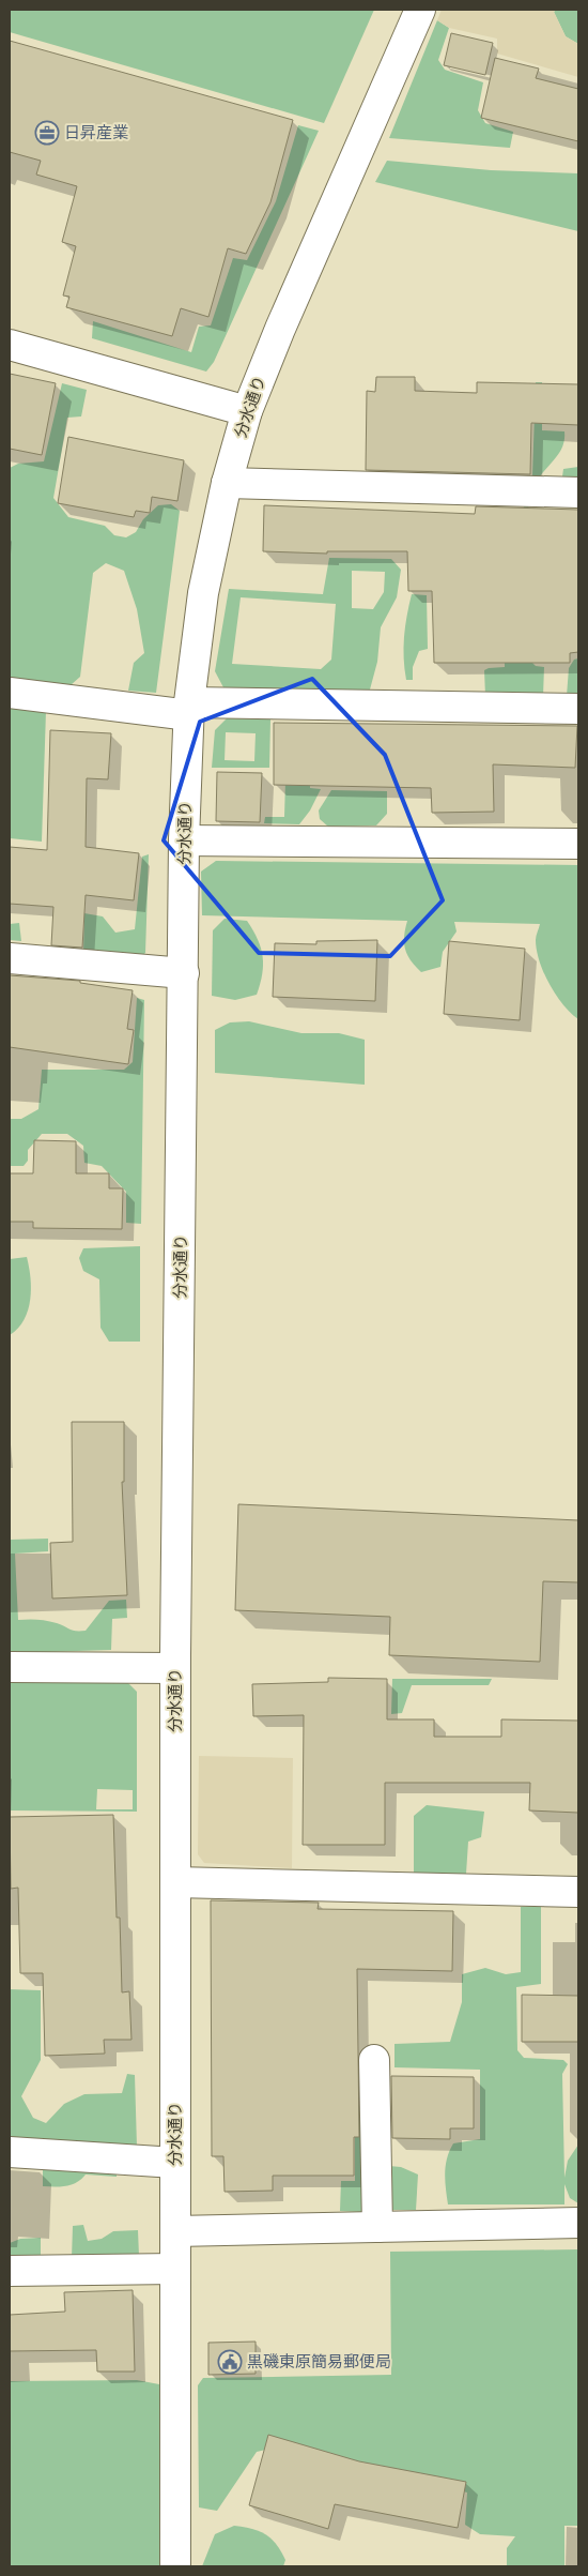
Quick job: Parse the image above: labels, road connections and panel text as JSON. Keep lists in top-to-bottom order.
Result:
{
  "streets": {
    "street": ["分水通り"]
  },
  "places": {
    "office": ["日昇産業"],
    "public building": ["黒磯東原簡易郵便局"]
  }
}
